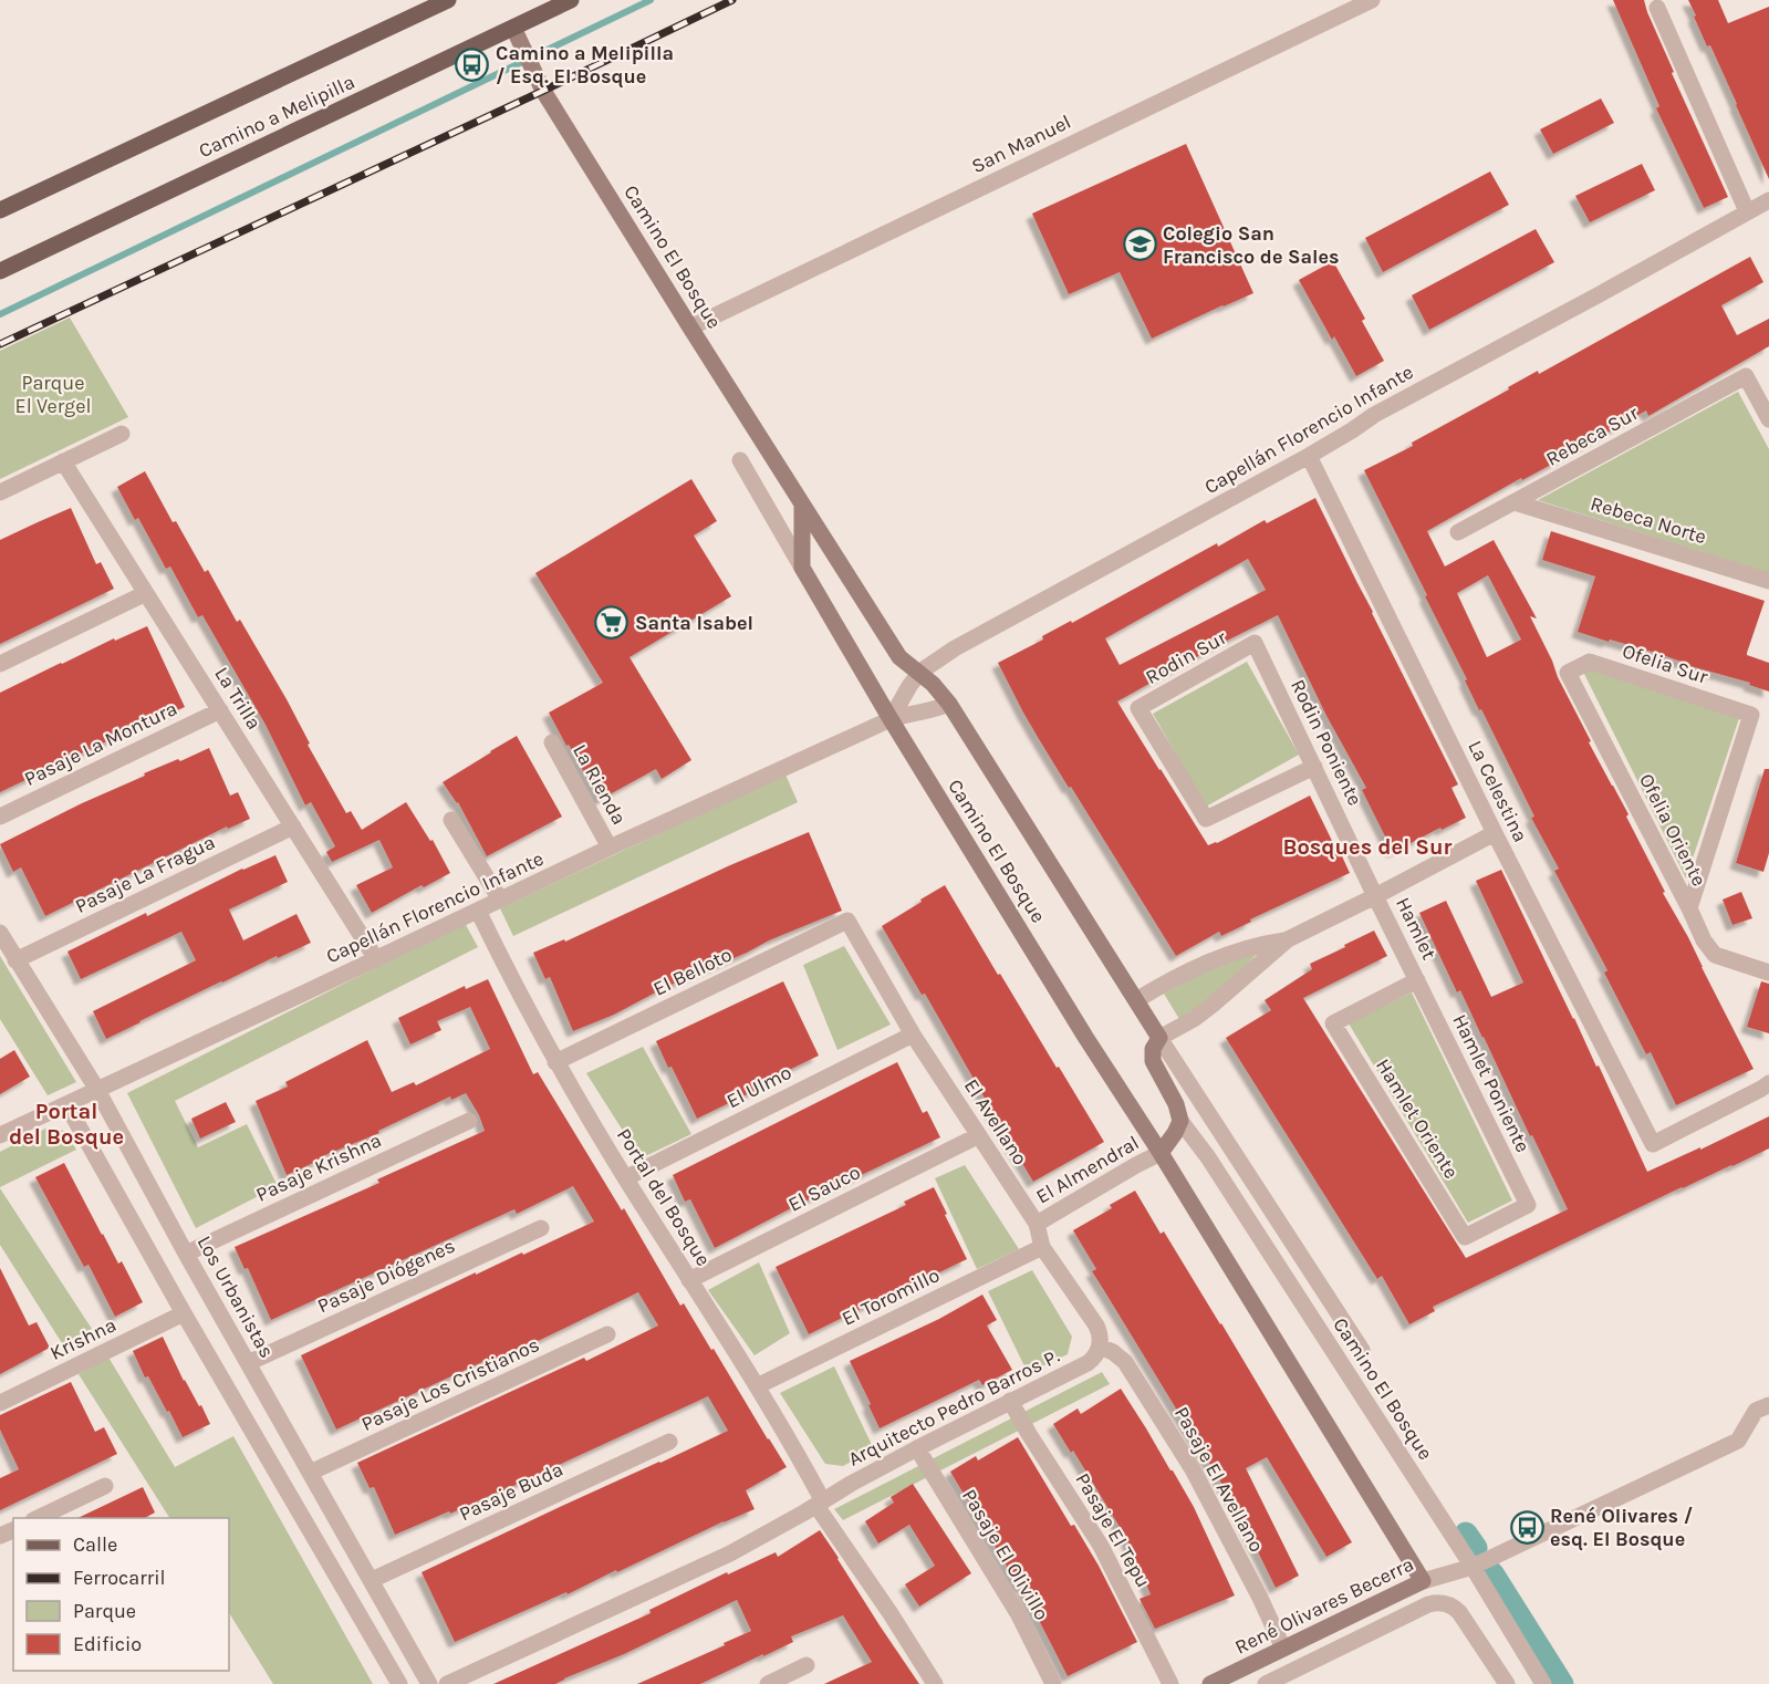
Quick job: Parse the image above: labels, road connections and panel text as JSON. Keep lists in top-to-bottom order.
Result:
{
  "streets": {
    "main road": ["Camino a Melipilla"],
    "street": [
      "San Manuel",
      "Camino El Bosque",
      "Capellán Florencio Infante",
      "Rebeca Sur",
      "Rebeca Norte",
      "Rodin Sur",
      "Ofelia Sur",
      "La Trilla",
      "Rodin Poniente",
      "Pasaje La Montura",
      "La Rienda",
      "La Celestina",
      "Ofelia Oriente",
      "Pasaje La Fragua",
      "Hamlet",
      "El Belloto",
      "Hamlet Poniente",
      "El Ulmo",
      "Hamlet Oriente",
      "El Avellano",
      "Pasaje Krishna",
      "El Almendral",
      "El Sauco",
      "Portal del Bosque",
      "Pasaje Diógenes",
      "Los Urbanistas",
      "El Toromillo",
      "Krishna",
      "Pasaje Los Cristianos",
      "Arquitecto Pedro Barros P.",
      "Pasaje El Avellano",
      "Pasaje Buda",
      "Pasaje El Tepu",
      "Pasaje El Olivillo",
      "René Olivares Becerra"
    ]
  },
  "crossings": [
    ["Camino a Melipilla", "Camino El Bosque"],
    ["San Manuel", "Camino El Bosque"],
    ["Camino El Bosque", "Capellán Florencio Infante"],
    ["Camino El Bosque", "El Almendral"],
    ["Camino El Bosque", "René Olivares Becerra"],
    ["Capellán Florencio Infante", "La Trilla"],
    ["Capellán Florencio Infante", "La Rienda"],
    ["Capellán Florencio Infante", "La Celestina"],
    ["Capellán Florencio Infante", "Portal del Bosque"],
    ["Capellán Florencio Infante", "Los Urbanistas"],
    ["Rebeca Sur", "Rebeca Norte"],
    ["Rodin Sur", "Rodin Poniente"],
    ["Ofelia Sur", "Ofelia Oriente"],
    ["La Trilla", "Pasaje La Montura"],
    ["La Trilla", "Pasaje La Fragua"],
    ["Rodin Poniente", "Hamlet"],
    ["Pasaje La Fragua", "Los Urbanistas"],
    ["Hamlet", "Hamlet Poniente"],
    ["Hamlet", "Hamlet Oriente"],
    ["El Belloto", "El Avellano"],
    ["El Belloto", "Portal del Bosque"],
    ["Hamlet Poniente", "Hamlet Oriente"],
    ["El Ulmo", "El Avellano"],
    ["El Ulmo", "Portal del Bosque"],
    ["El Avellano", "El Almendral"],
    ["El Avellano", "El Sauco"],
    ["El Avellano", "El Toromillo"],
    ["El Avellano", "Arquitecto Pedro Barros P."],
    ["El Avellano", "Pasaje El Avellano"],
    ["Pasaje Krishna", "Los Urbanistas"],
    ["El Sauco", "Portal del Bosque"],
    ["Portal del Bosque", "El Toromillo"],
    ["Portal del Bosque", "Arquitecto Pedro Barros P."],
    ["Pasaje Diógenes", "Los Urbanistas"],
    ["Los Urbanistas", "Pasaje Los Cristianos"],
    ["Los Urbanistas", "Pasaje Buda"],
    ["Arquitecto Pedro Barros P.", "Pasaje El Avellano"],
    ["Arquitecto Pedro Barros P.", "Pasaje El Tepu"],
    ["Arquitecto Pedro Barros P.", "Pasaje El Olivillo"],
    ["Pasaje El Avellano", "René Olivares Becerra"]
  ],
  "districts": ["Bosques del Sur", "Portal del Bosque"],
  "parks": ["Parque El Vergel"],
  "places": {
    "bus stop": ["Camino a Melipilla / Esq. El Bosque", "René Olivares / esq. El Bosque"],
    "school or university": ["Colegio San Francisco de Sales"],
    "supermarket": ["Santa Isabel"]
  },
  "legend": [
    "Calle",
    "Ferrocarril",
    "Parque",
    "Edificio"
  ]
}
